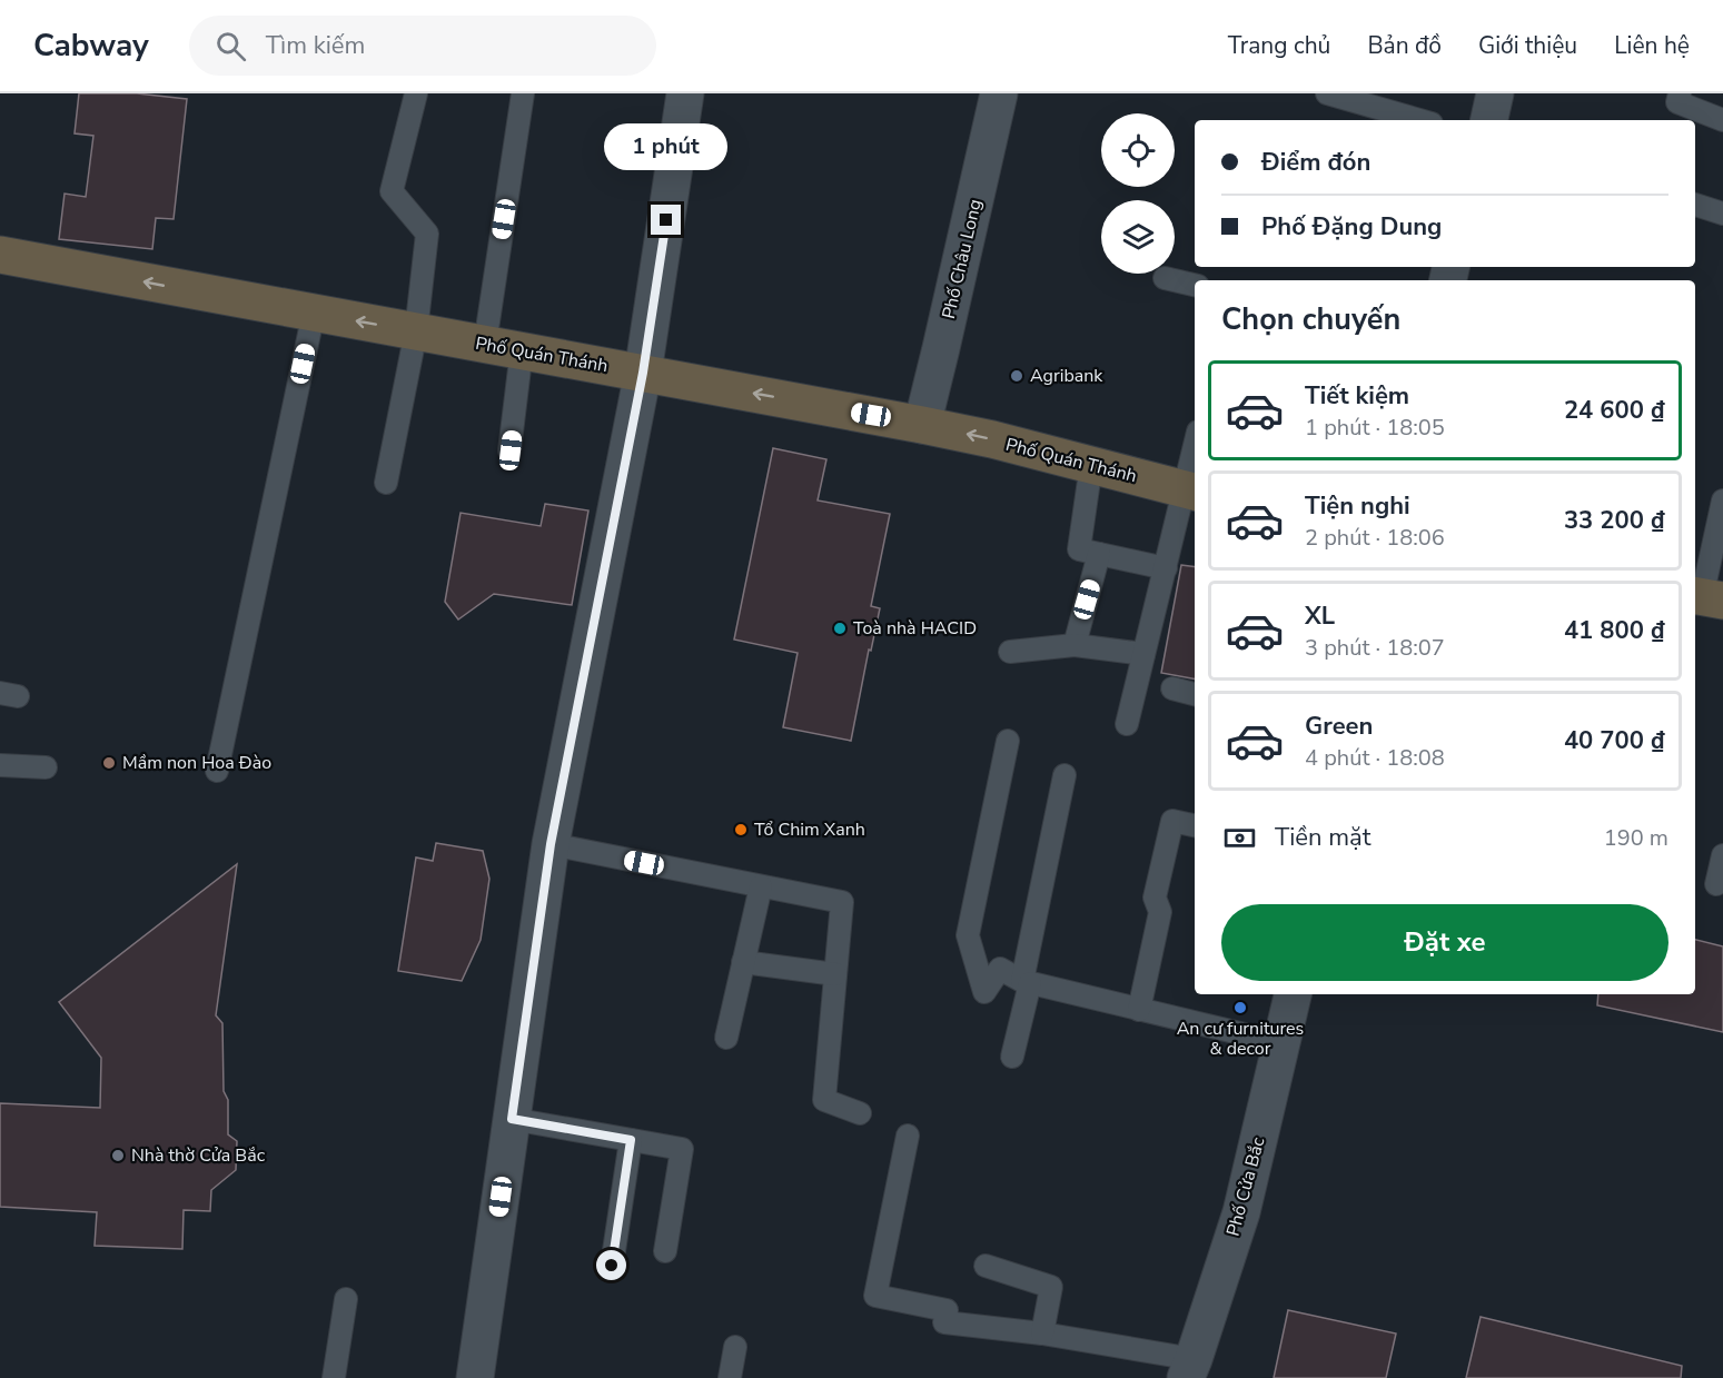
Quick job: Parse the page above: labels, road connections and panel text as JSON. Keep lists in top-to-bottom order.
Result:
{
  "streets": {
    "main road": ["Phố Quán Thánh"],
    "street": ["Phố Châu Long", "Phố Cửa Bắc"]
  },
  "crossings": [
    ["Phố Châu Long", "Phố Quán Thánh"]
  ],
  "one_way": ["Phố Quán Thánh"],
  "places": [
    "Agribank",
    "Toà nhà HACID",
    "Mầm non Hoa Đào",
    "Tổ Chim Xanh",
    "An cư furnitures & decor",
    "Nhà thờ Cửa Bắc"
  ],
  "page": {
    "header": "Cabway",
    "search": "Tìm kiếm",
    "nav": [
      "Trang chủ",
      "Bản đồ",
      "Giới thiệu",
      "Liên hệ"
    ],
    "banner": ["Điểm đón", "Phố Đặng Dung"],
    "bubble": "1 phút",
    "heading": "Chọn chuyến",
    "list": [
      {
        "name": "Tiết kiệm",
        "note": "1 phút · 18:05",
        "value": "24 600 ₫"
      },
      {
        "name": "Tiện nghi",
        "note": "2 phút · 18:06",
        "value": "33 200 ₫"
      },
      {
        "name": "XL",
        "note": "3 phút · 18:07",
        "value": "41 800 ₫"
      },
      {
        "name": "Green",
        "note": "4 phút · 18:08",
        "value": "40 700 ₫"
      }
    ],
    "pay": ["Tiền mặt", "190 m"],
    "buttons": "Đặt xe"
  }
}
